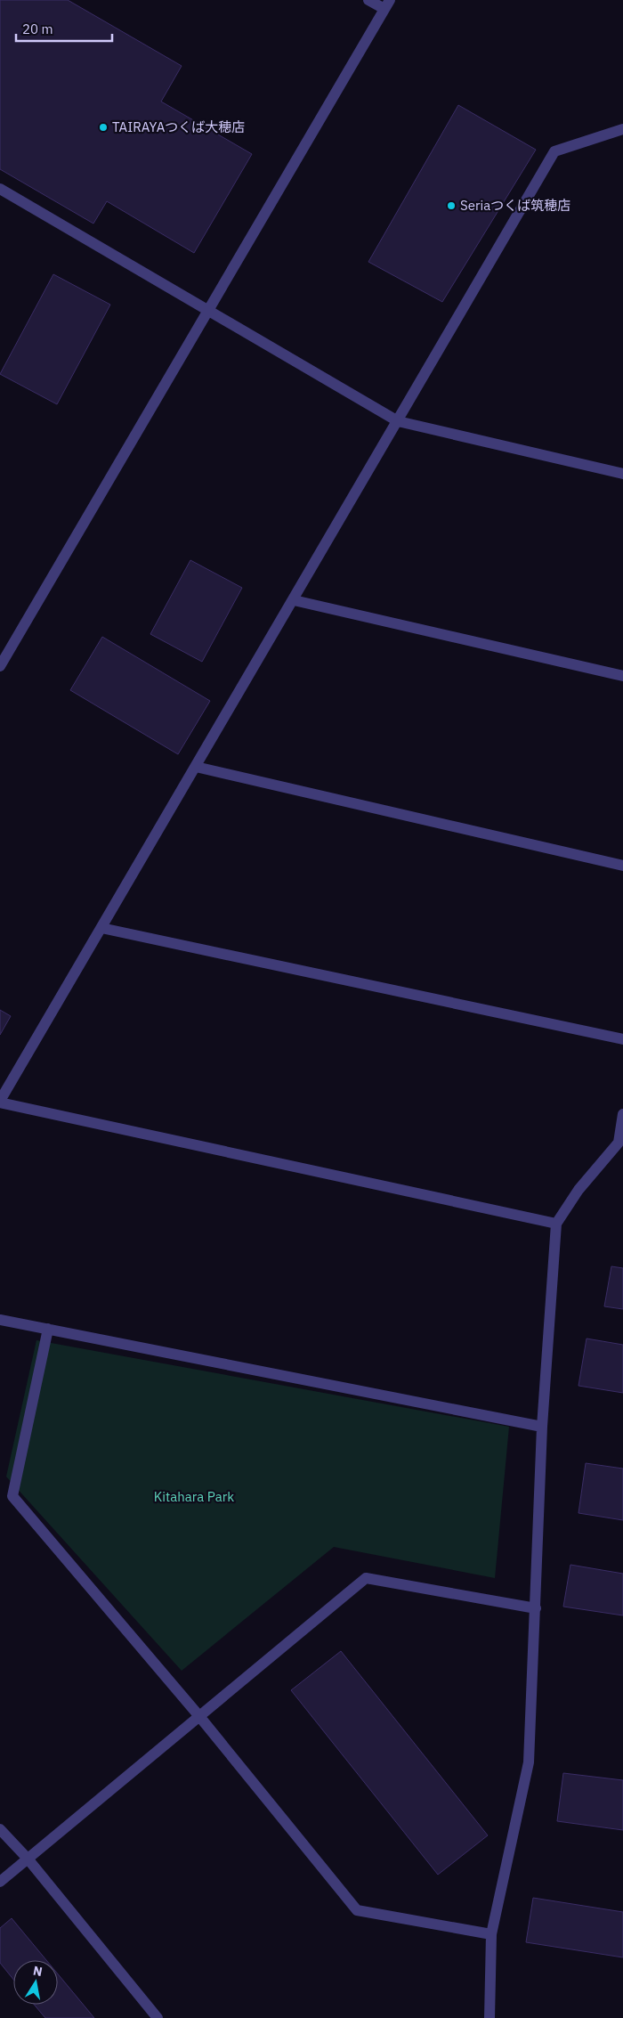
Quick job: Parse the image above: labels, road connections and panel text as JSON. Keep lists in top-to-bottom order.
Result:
{
  "parks": ["Kitahara Park"],
  "places": ["TAIRAYAつくば大穂店", "Seriaつくば筑穂店"],
  "scale_bar": "20 m",
  "north": "top"
}
